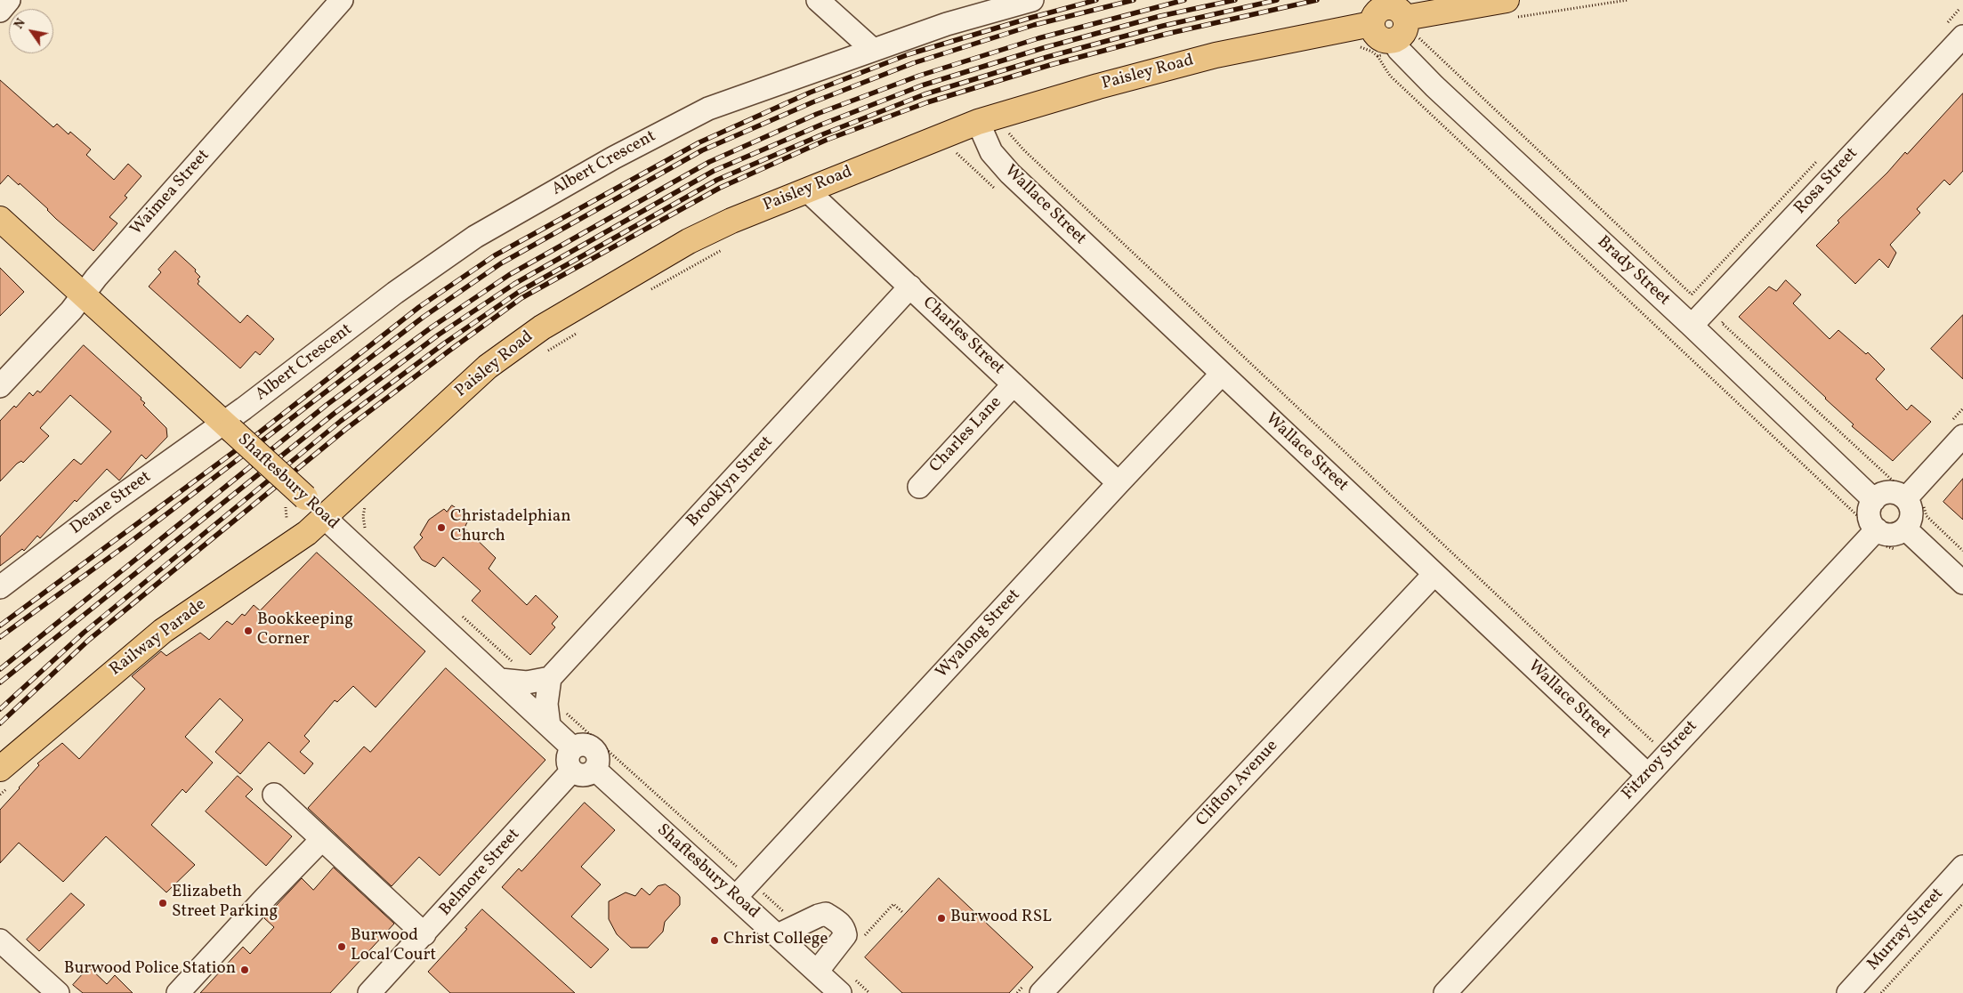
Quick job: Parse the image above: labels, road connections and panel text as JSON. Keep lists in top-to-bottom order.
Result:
{
  "streets": {
    "main road": ["Paisley Road", "Shaftesbury Road", "Railway Parade"],
    "street": [
      "Albert Crescent",
      "Rosa Street",
      "Waimea Street",
      "Wallace Street",
      "Brady Street",
      "Charles Street",
      "Charles Lane",
      "Brooklyn Street",
      "Deane Street",
      "Wyalong Street",
      "Fitzroy Street",
      "Clifton Avenue",
      "Belmore Street",
      "Murray Street"
    ]
  },
  "crossings": [
    ["Paisley Road", "Wallace Street"],
    ["Paisley Road", "Brady Street"],
    ["Paisley Road", "Charles Street"],
    ["Paisley Road", "Shaftesbury Road"],
    ["Paisley Road", "Railway Parade"],
    ["Albert Crescent", "Shaftesbury Road"],
    ["Albert Crescent", "Deane Street"],
    ["Rosa Street", "Brady Street"],
    ["Waimea Street", "Shaftesbury Road"],
    ["Wallace Street", "Wyalong Street"],
    ["Wallace Street", "Fitzroy Street"],
    ["Wallace Street", "Clifton Avenue"],
    ["Brady Street", "Fitzroy Street"],
    ["Charles Street", "Charles Lane"],
    ["Charles Street", "Brooklyn Street"],
    ["Charles Street", "Wyalong Street"],
    ["Shaftesbury Road", "Deane Street"],
    ["Shaftesbury Road", "Wyalong Street"],
    ["Shaftesbury Road", "Railway Parade"],
    ["Shaftesbury Road", "Belmore Street"]
  ],
  "places": [
    "Christadelphian Church",
    "Bookkeeping Corner",
    "Elizabeth Street Parking",
    "Burwood RSL",
    "Christ College",
    "Burwood Local Court",
    "Burwood Police Station"
  ],
  "north": "top left"
}
